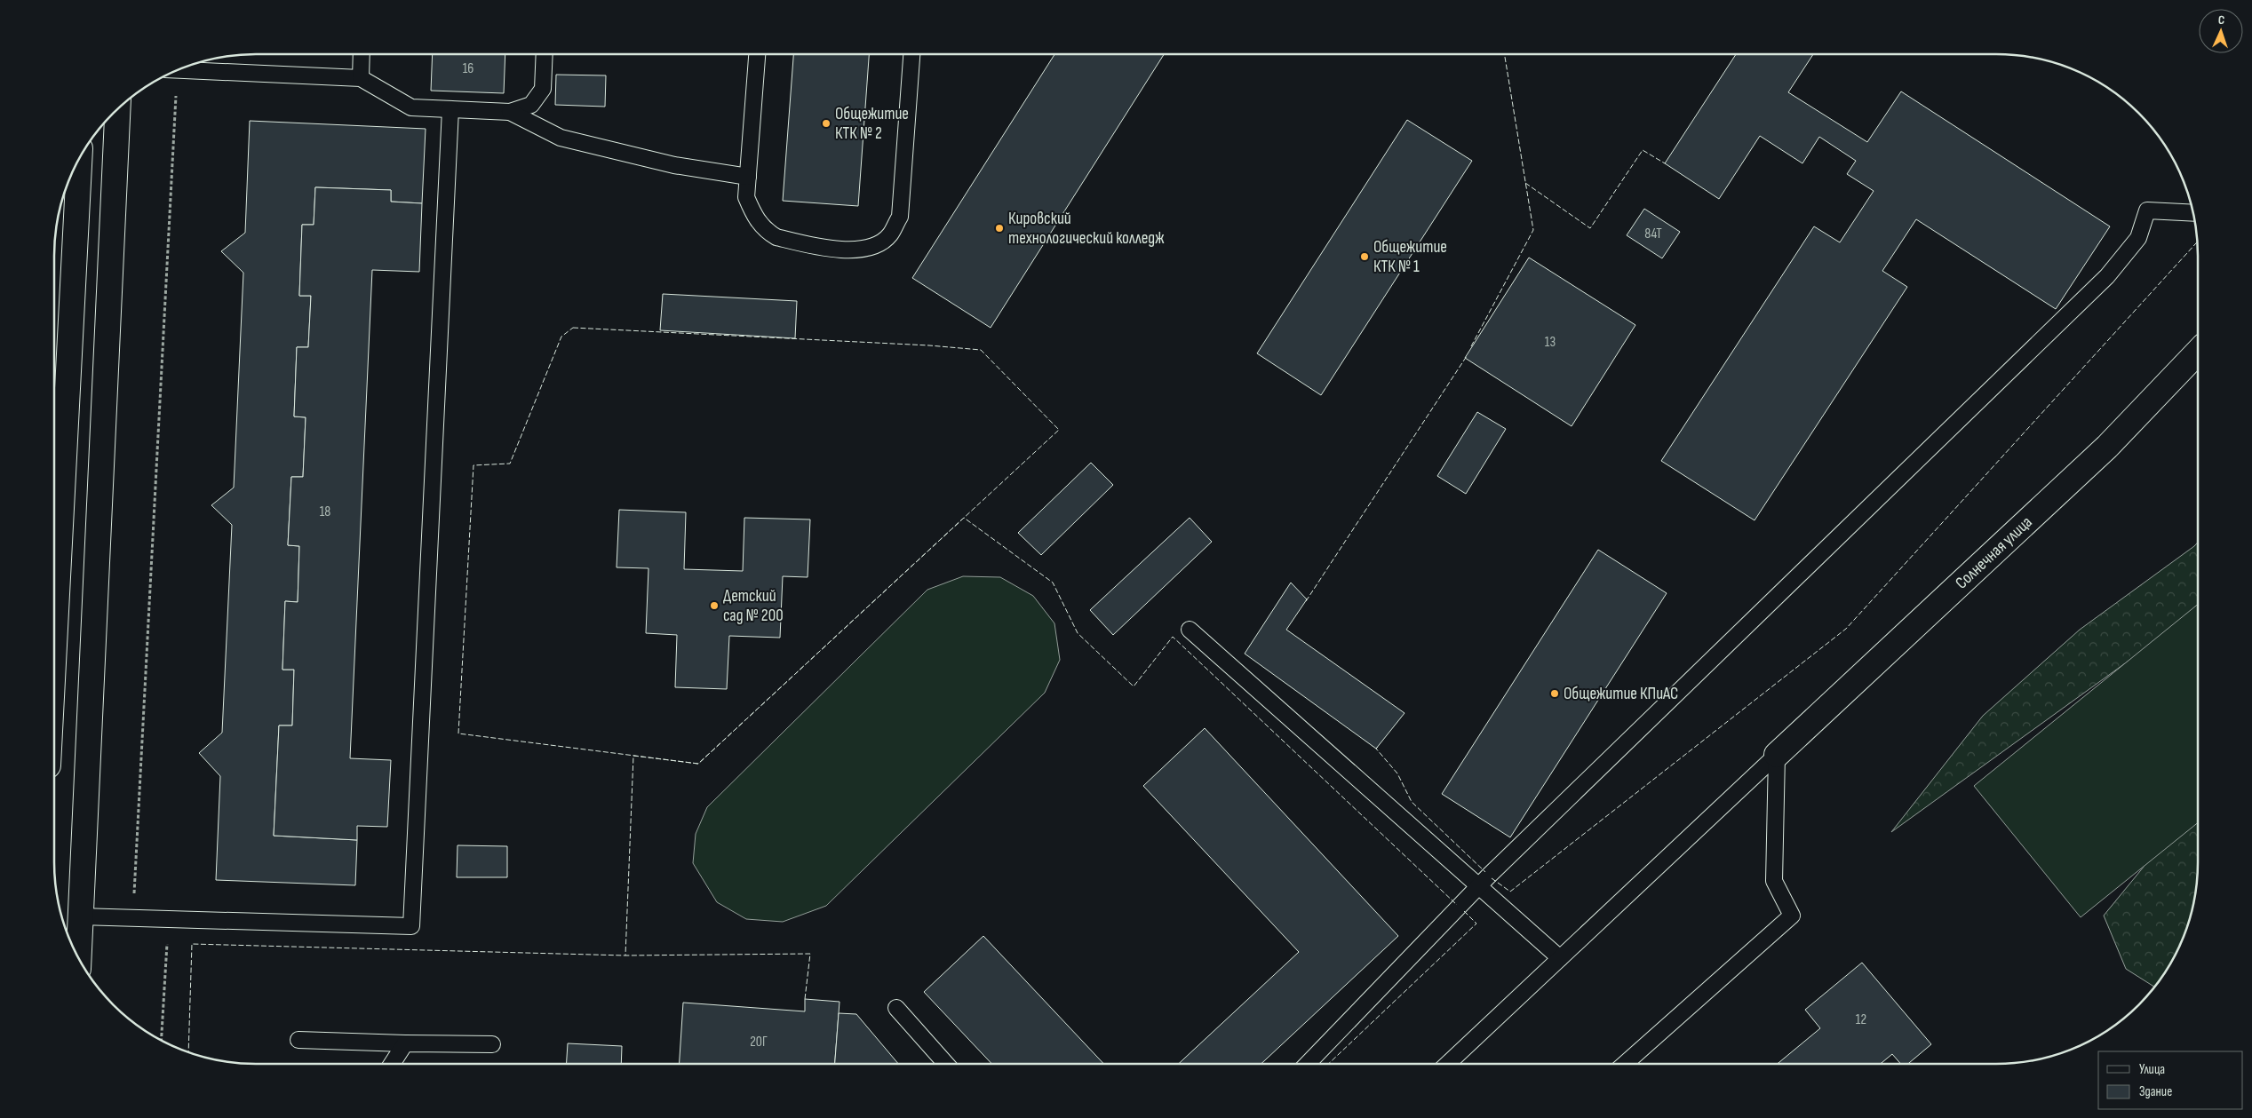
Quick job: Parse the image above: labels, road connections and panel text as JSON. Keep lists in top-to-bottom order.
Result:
{
  "streets": {
    "main road": ["Солнечная улица"]
  },
  "places": [
    "Общежитие КТК № 2",
    "Кировский технологический колледж",
    "Общежитие КТК № 1",
    "Детский сад № 200",
    "Общежитие КПиАС"
  ],
  "house_numbers": [
    "16",
    "84Т",
    "13",
    "18",
    "12",
    "20Г"
  ],
  "legend": ["Улица", "Здание"],
  "north": "top"
}
